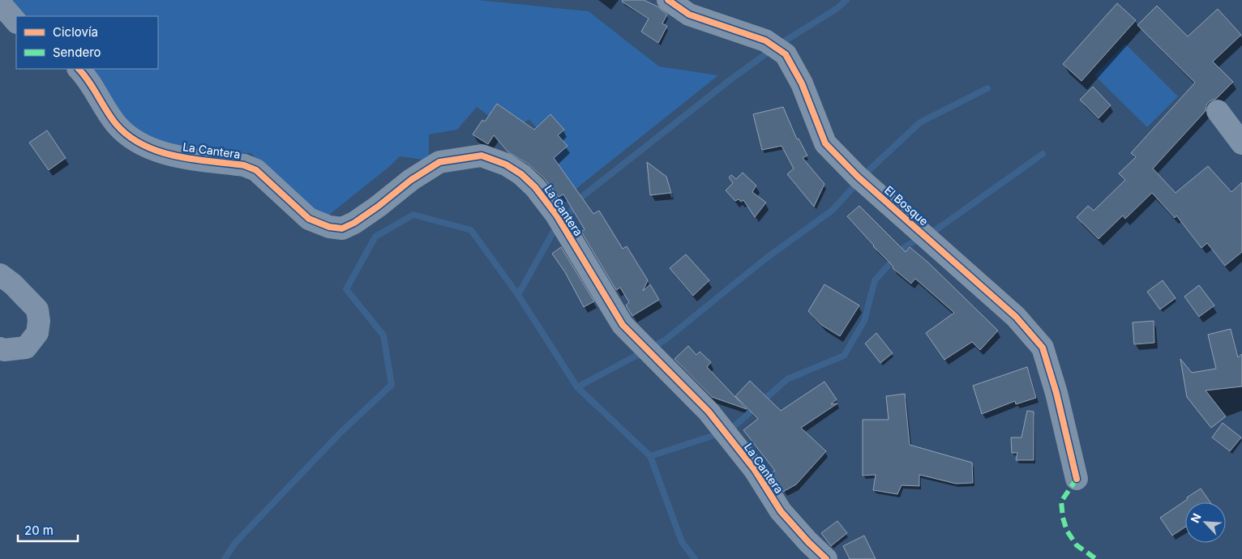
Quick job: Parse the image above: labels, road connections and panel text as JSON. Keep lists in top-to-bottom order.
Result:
{
  "streets": {
    "street": ["La Cantera", "El Bosque"]
  },
  "legend": ["Ciclovía", "Sendero"],
  "scale_bar": "20 m",
  "north": "top left"
}
